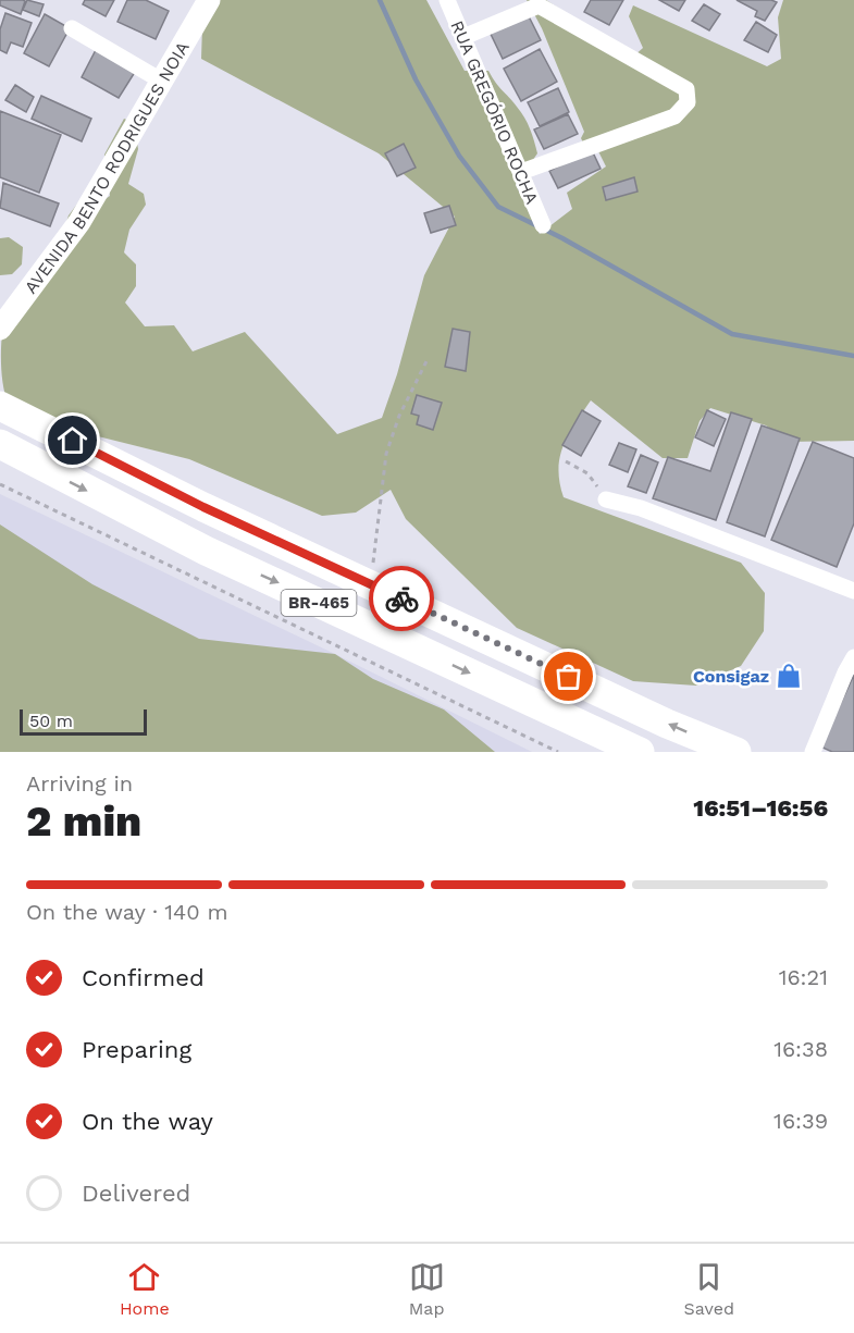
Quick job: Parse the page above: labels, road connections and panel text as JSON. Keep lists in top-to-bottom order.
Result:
{
  "streets": {
    "highway": ["BR-465"],
    "street": ["RUA GREGÓRIO ROCHA", "AVENIDA BENTO RODRIGUES NOIA"]
  },
  "places": {
    "shop": ["Consigaz"]
  },
  "scale_bar": "50 m",
  "page": {
    "scale": "50 m",
    "heading": ["2 min", "Arriving in", "16:51–16:56"],
    "bar": "On the way · 140 m",
    "list": [
      ["Confirmed", "16:21"],
      ["Preparing", "16:38"],
      ["On the way", "16:39"],
      "Delivered"
    ],
    "tabs": ["Home", "Map", "Saved"]
  }
}
